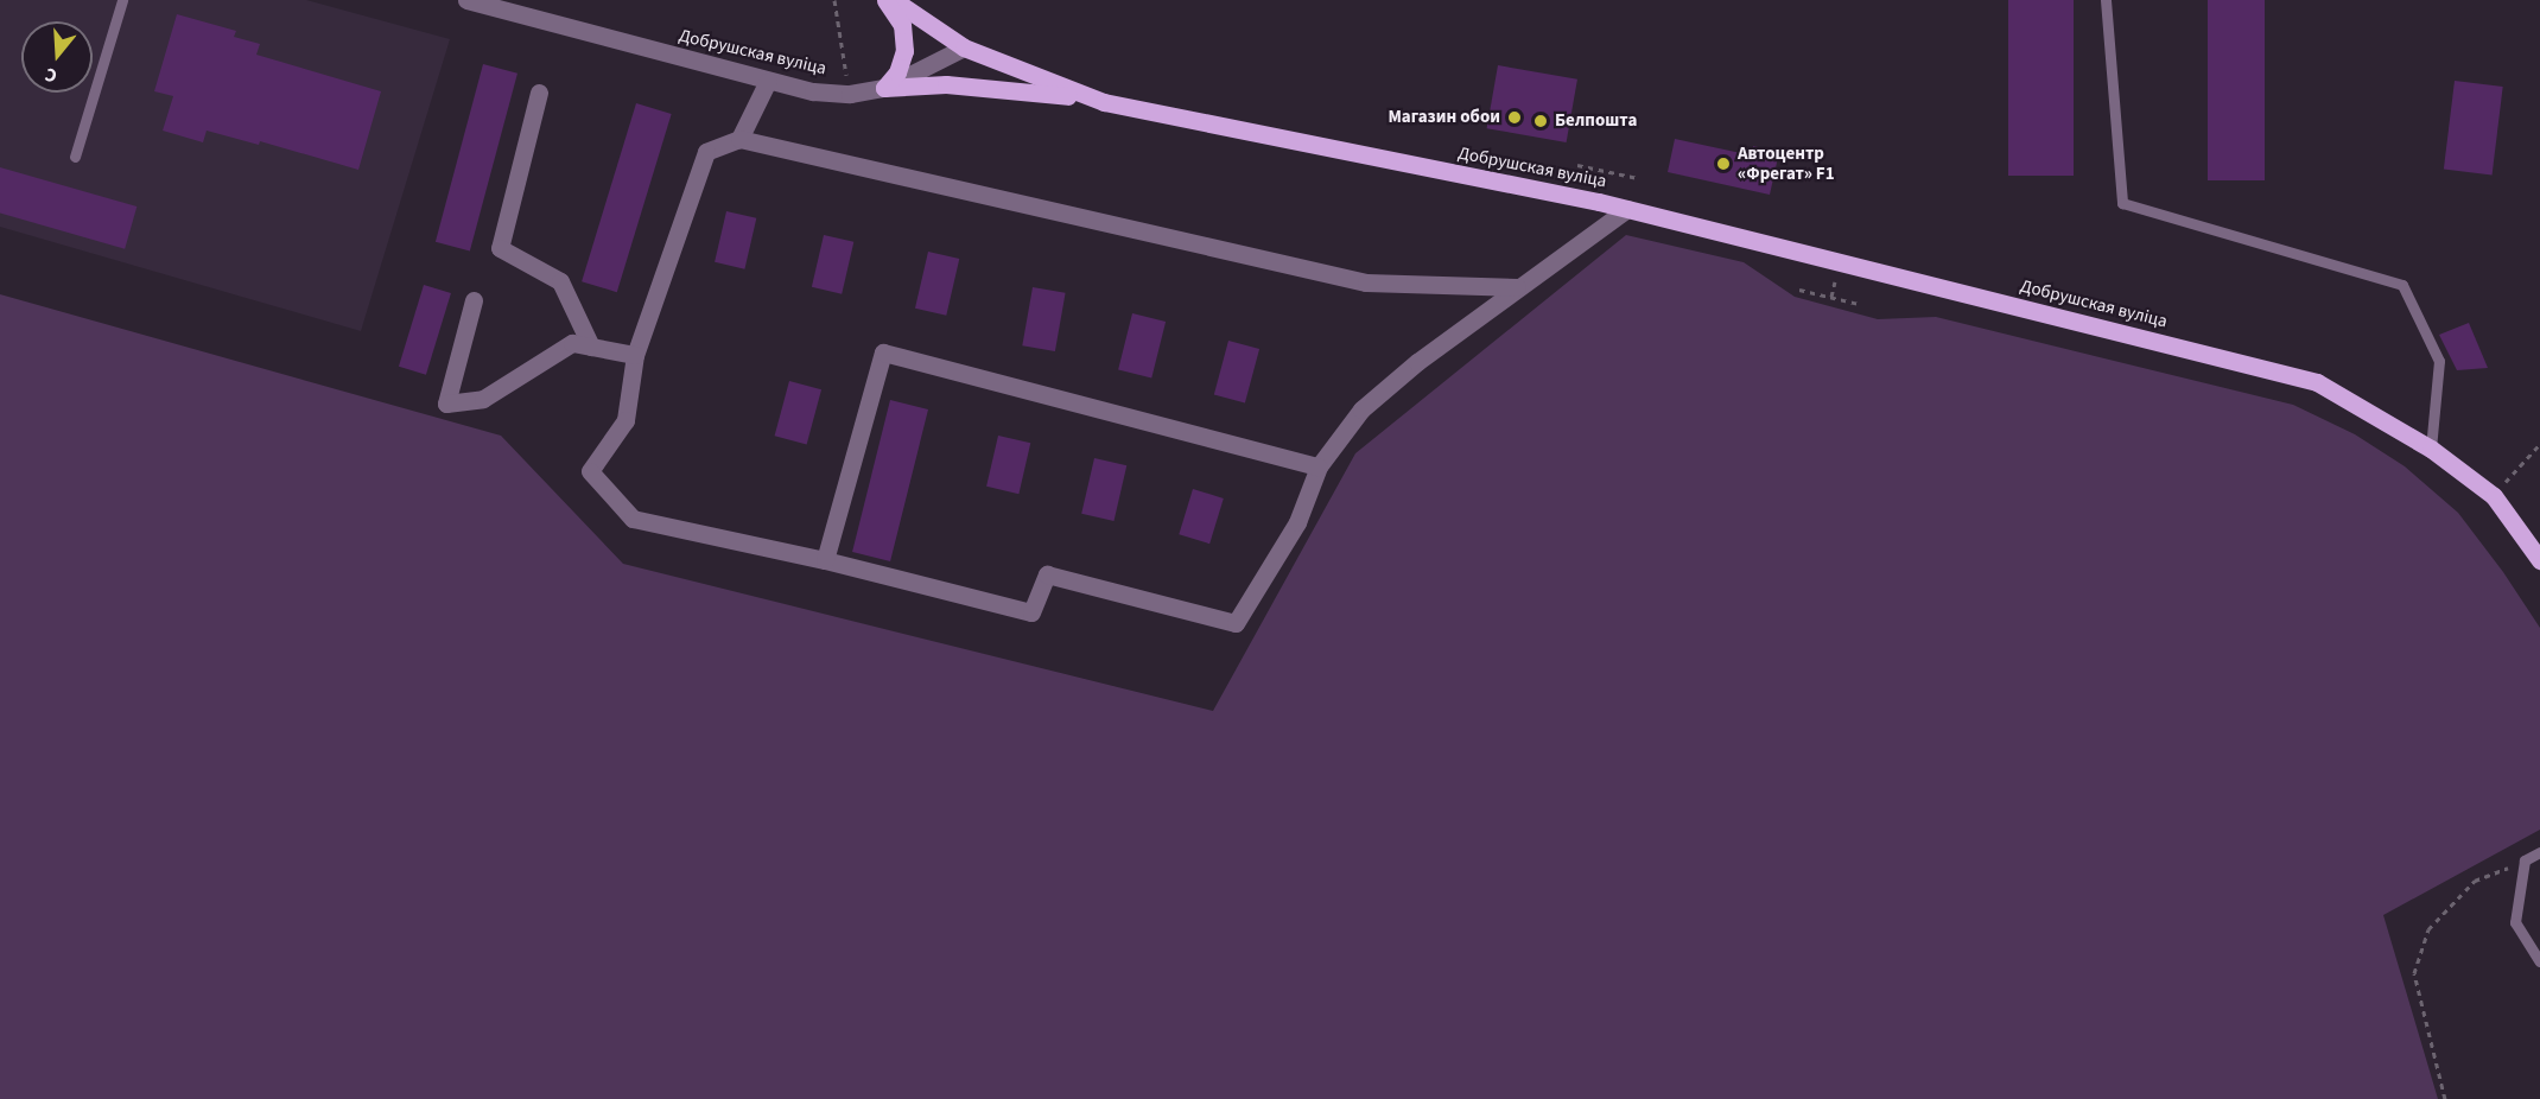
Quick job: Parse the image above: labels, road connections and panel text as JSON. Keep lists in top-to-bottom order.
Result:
{
  "streets": {
    "main road": ["Добрушская вуліца"]
  },
  "places": ["Магазин обои", "Белпошта", "Автоцентр «Фрегат» F1"],
  "north": "bottom"
}
